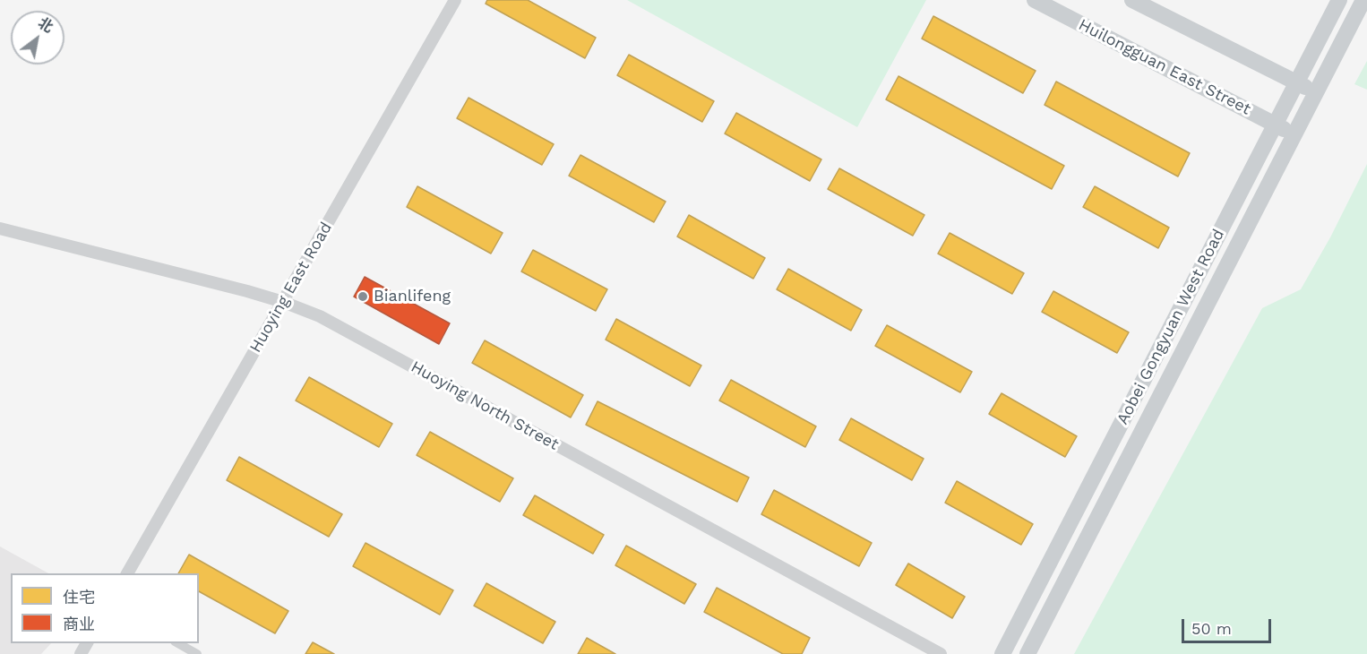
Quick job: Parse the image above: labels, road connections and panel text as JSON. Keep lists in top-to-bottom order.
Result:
{
  "streets": {
    "main road": ["Huilongguan East Street", "Aobei Gongyuan West Road"],
    "street": ["Huoying East Road", "Huoying North Street"]
  },
  "crossings": [
    ["Huilongguan East Street", "Aobei Gongyuan West Road"],
    ["Huoying East Road", "Huoying North Street"]
  ],
  "places": ["Bianlifeng"],
  "legend": ["住宅", "商业"],
  "scale_bar": "50 m",
  "north": "top right"
}
